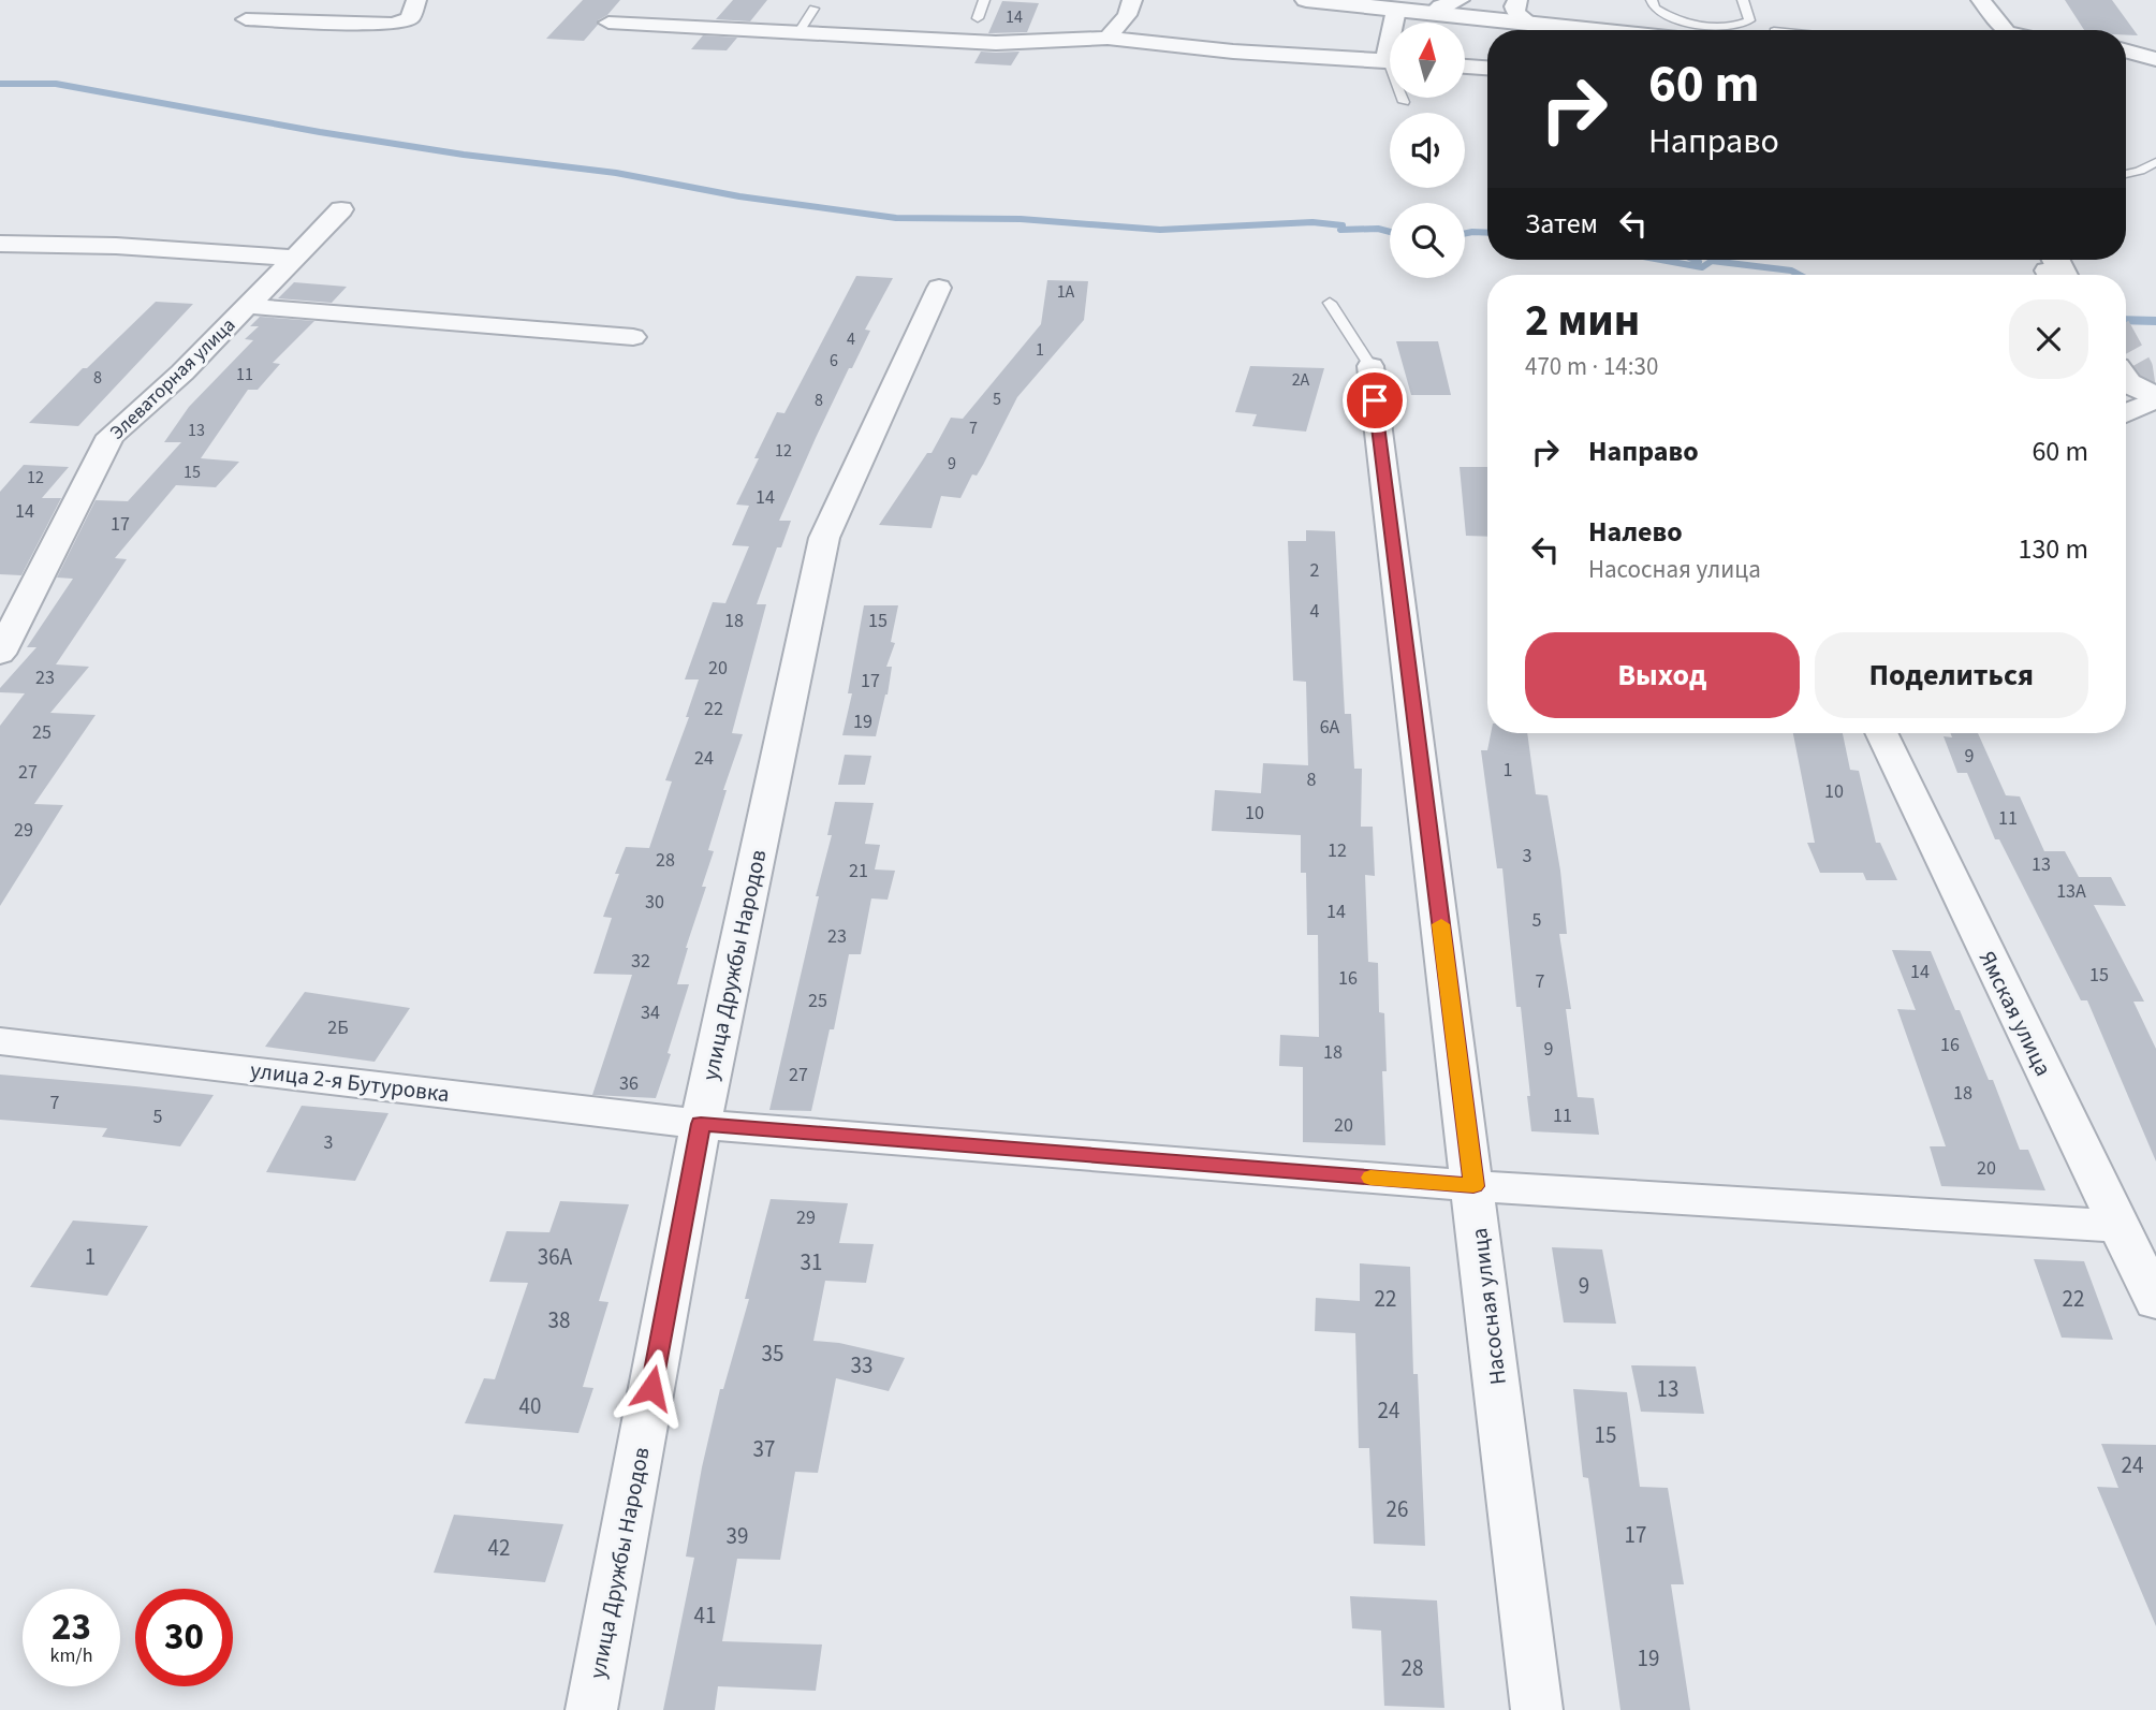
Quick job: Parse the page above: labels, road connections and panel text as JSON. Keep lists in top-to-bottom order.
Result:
{
  "streets": {
    "street": [
      "Элеваторная улица",
      "улица Дружбы Народов",
      "Ямская улица",
      "улица 2-я Бутуровка",
      "Насосная улица"
    ]
  },
  "crossings": [
    ["улица Дружбы Народов", "улица 2-я Бутуровка"],
    ["Ямская улица", "улица 2-я Бутуровка"],
    ["улица 2-я Бутуровка", "Насосная улица"]
  ],
  "house_numbers": [
    "14",
    "1А",
    "4",
    "1",
    "6",
    "11",
    "8",
    "2А",
    "5",
    "8",
    "7",
    "13",
    "12",
    "9",
    "15",
    "12",
    "14",
    "14",
    "17",
    "2",
    "4",
    "18",
    "15",
    "20",
    "23",
    "17",
    "22",
    "19",
    "6А",
    "25",
    "9",
    "24",
    "1",
    "27",
    "8",
    "10",
    "10",
    "11",
    "29",
    "12",
    "3",
    "28",
    "13",
    "21",
    "13А",
    "30",
    "14",
    "5",
    "23",
    "32",
    "14",
    "15",
    "16",
    "7",
    "25",
    "34",
    "2Б",
    "16",
    "9",
    "18",
    "27",
    "36",
    "18",
    "7",
    "11",
    "5",
    "20",
    "3",
    "20",
    "29",
    "1",
    "36А",
    "31",
    "9",
    "22",
    "22",
    "38",
    "35",
    "33",
    "13",
    "40",
    "24",
    "15",
    "37",
    "24",
    "26",
    "17",
    "39",
    "42",
    "41",
    "19",
    "28"
  ],
  "north": "top",
  "page": {
    "turn": ["60 m", "Направо"],
    "then": "Затем",
    "heading": ["2 мин", "470 m · 14:30"],
    "list": [
      {
        "name": "Направо",
        "value": "60 m"
      },
      {
        "name": "Налево",
        "note": "Насосная улица",
        "value": "130 m"
      }
    ],
    "buttons": ["Выход", "Поделиться"],
    "speed": "23 km/h",
    "limit": "30"
  }
}
